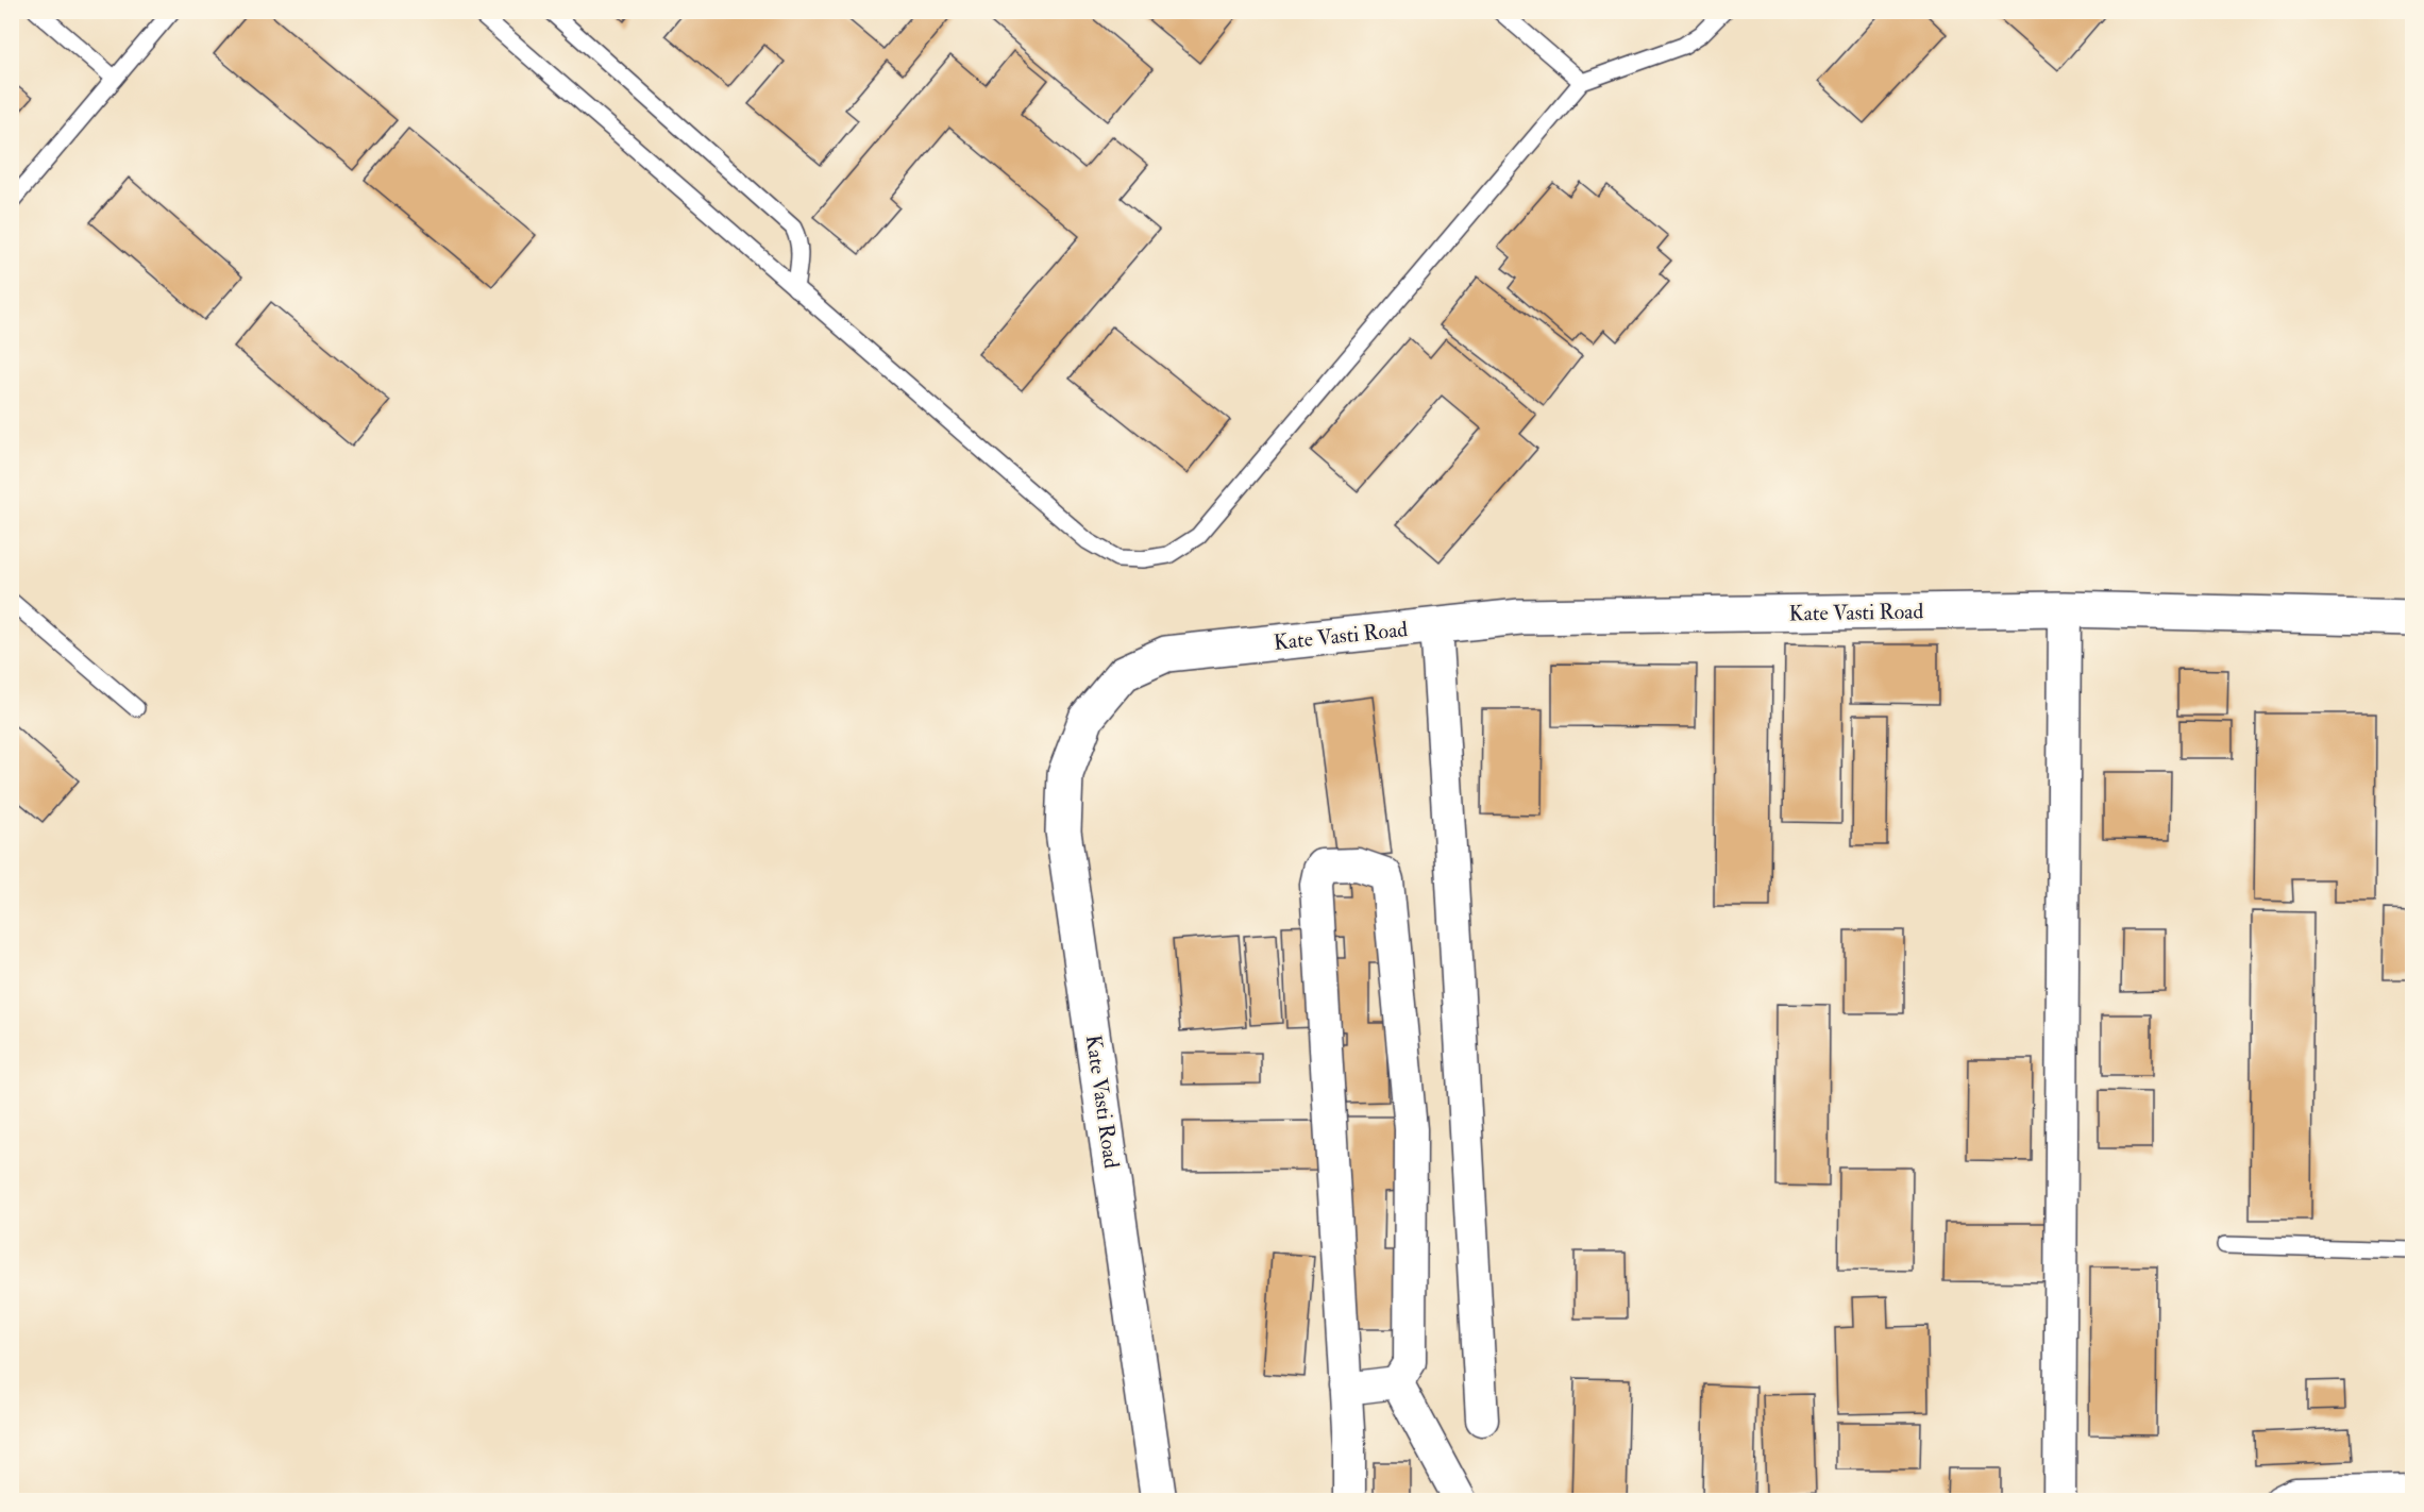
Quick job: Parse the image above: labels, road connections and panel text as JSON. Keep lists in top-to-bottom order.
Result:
{
  "streets": {
    "street": ["Kate Vasti Road"]
  }
}
